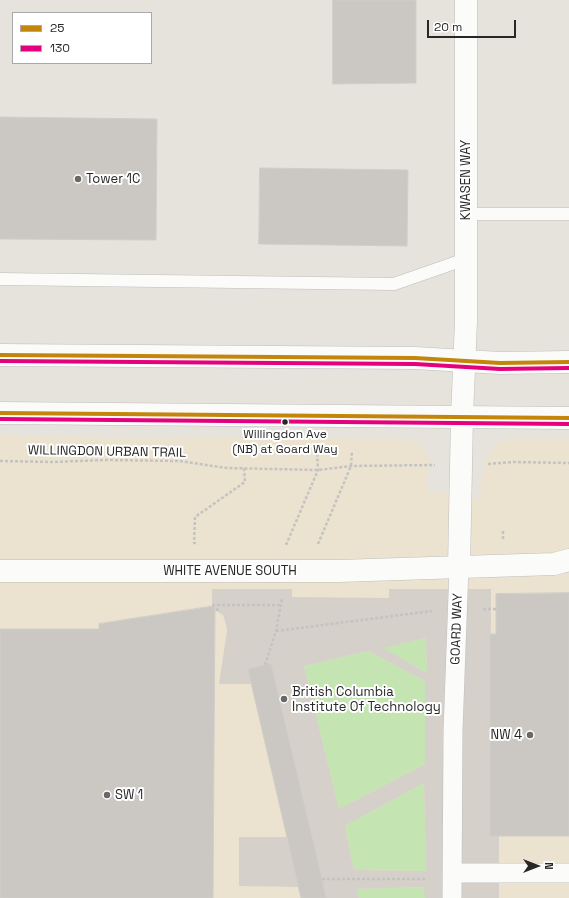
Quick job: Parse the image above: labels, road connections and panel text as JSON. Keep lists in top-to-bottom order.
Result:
{
  "streets": {
    "street": ["KWASEN WAY", "WHITE AVENUE SOUTH", "GOARD WAY"],
    "path": ["WILLINGDON URBAN TRAIL"]
  },
  "crossings": [
    ["KWASEN WAY", "GOARD WAY"],
    ["WHITE AVENUE SOUTH", "GOARD WAY"]
  ],
  "places": [
    "Tower 1C",
    "Willingdon Ave (NB) at Goard Way",
    "British Columbia Institute Of Technology",
    "NW 4",
    "SW 1"
  ],
  "lines": ["transit line 25", "transit line 130"],
  "legend": ["25", "130"],
  "scale_bar": "20 m",
  "north": "right"
}
